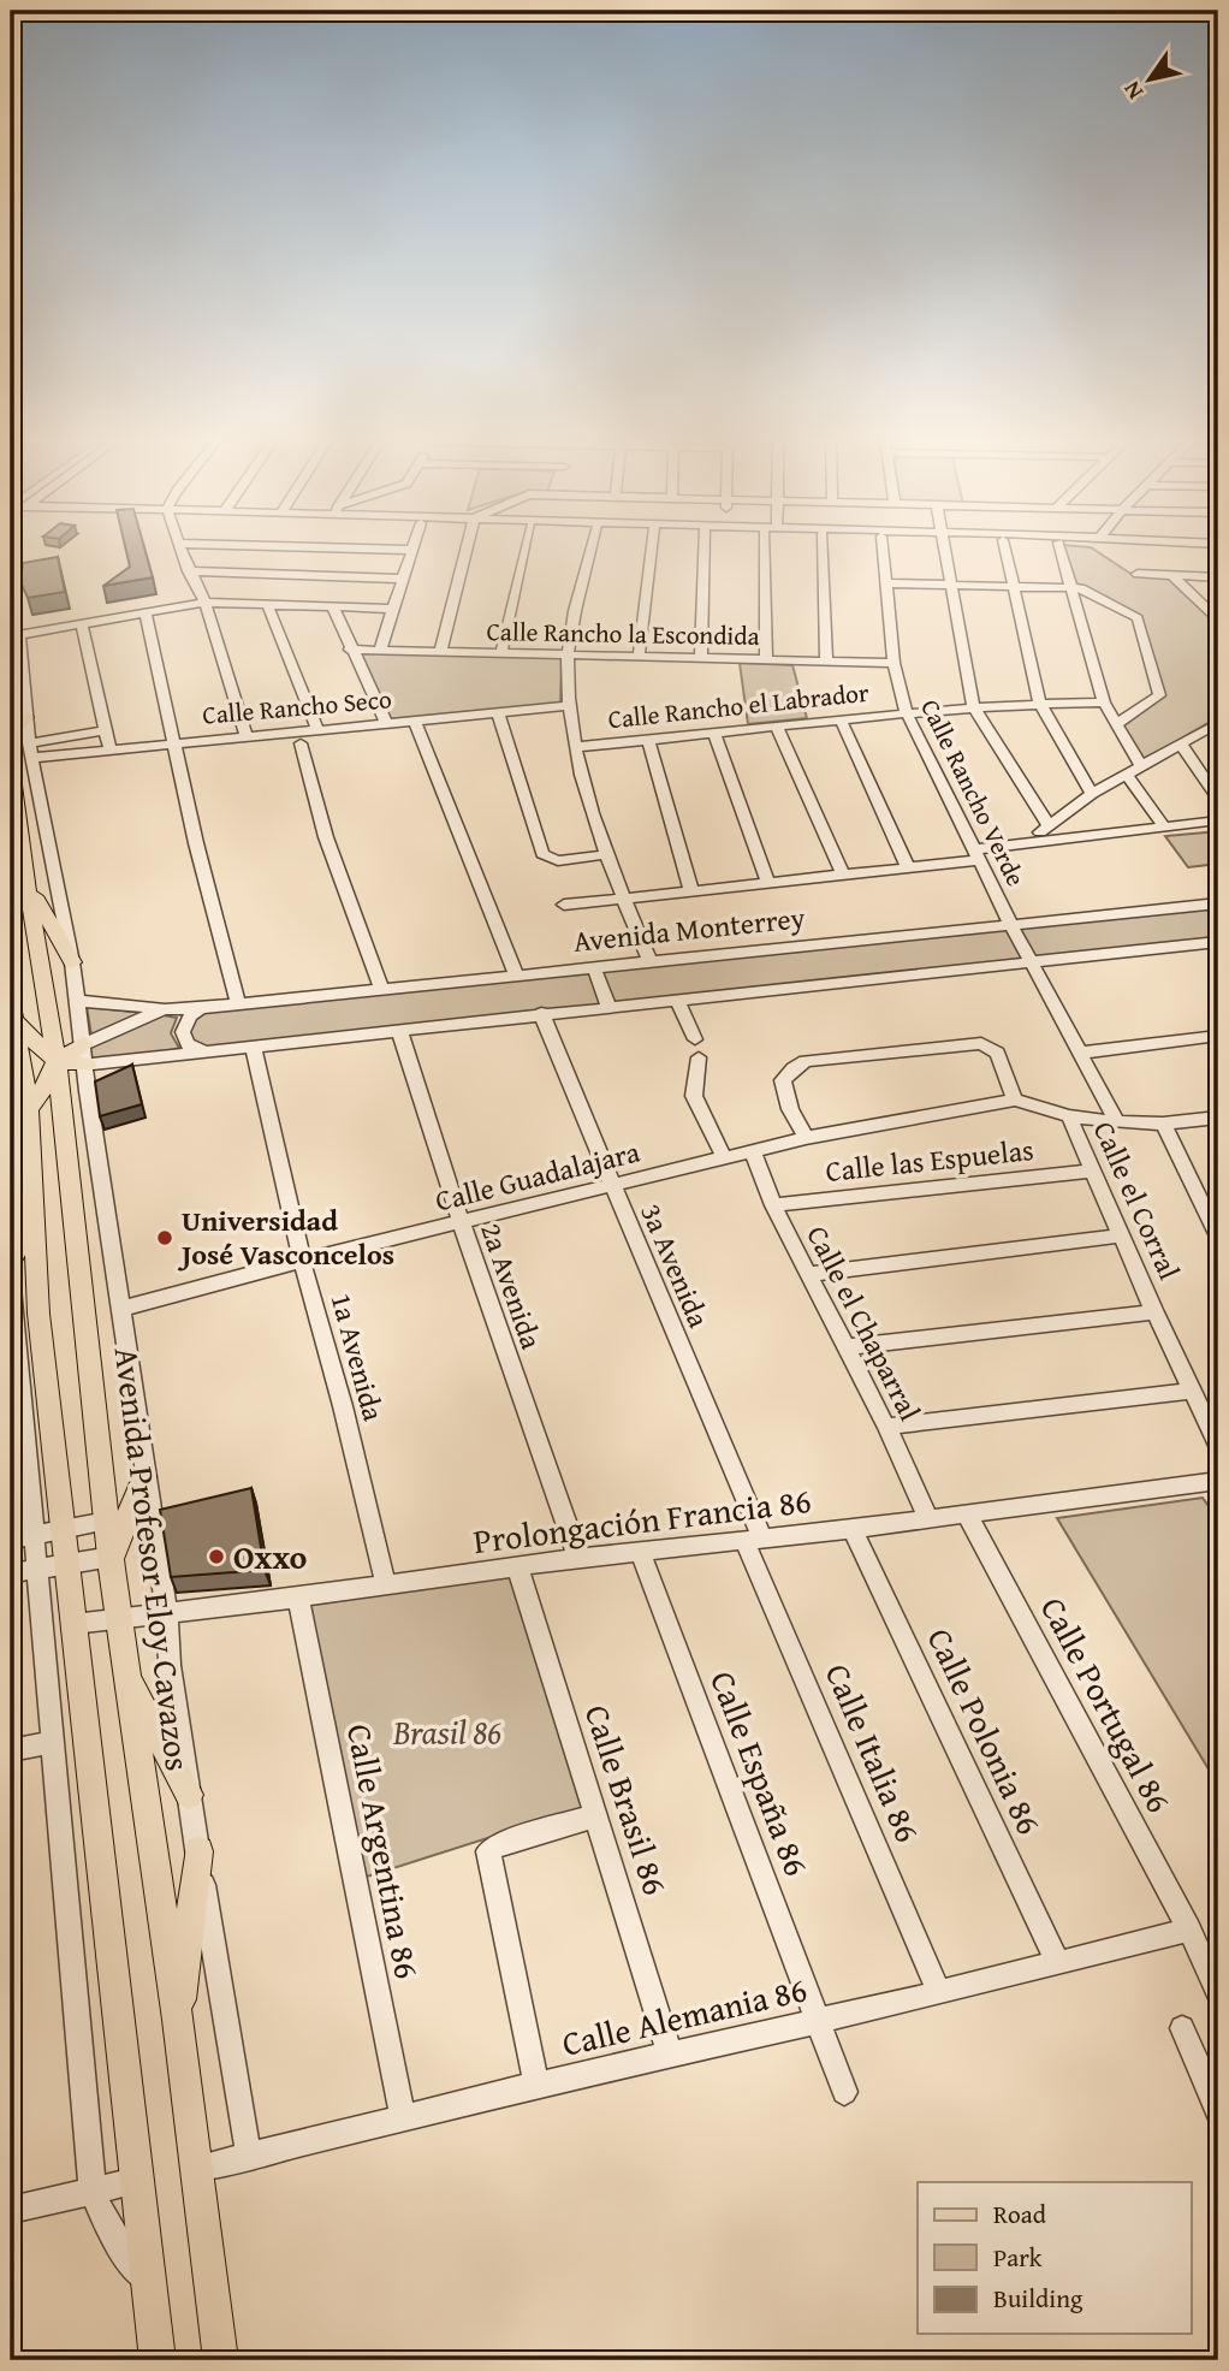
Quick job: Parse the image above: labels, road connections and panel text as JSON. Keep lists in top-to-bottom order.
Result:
{
  "streets": {
    "main road": ["Avenida Profesor Eloy Cavazos"],
    "street": [
      "Calle Rancho la Escondida",
      "Calle Rancho el Labrador",
      "Calle Rancho Seco",
      "Calle Rancho Verde",
      "Avenida Monterrey",
      "Calle las Espuelas",
      "Calle Guadalajara",
      "Calle el Corral",
      "3a Avenida",
      "2a Avenida",
      "Calle el Chaparral",
      "1a Avenida",
      "Prolongación Francia 86",
      "Calle Portugal 86",
      "Calle Polonia 86",
      "Calle Italia 86",
      "Calle España 86",
      "Calle Brasil 86",
      "Calle Argentina 86",
      "Calle Alemania 86"
    ]
  },
  "crossings": [
    ["Calle Rancho la Escondida", "Calle Rancho Verde"],
    ["Calle Rancho el Labrador", "Calle Rancho Verde"],
    ["Calle Rancho Verde", "Avenida Monterrey"],
    ["Calle las Espuelas", "Calle el Corral"],
    ["Calle las Espuelas", "Calle el Chaparral"],
    ["Calle Guadalajara", "3a Avenida"],
    ["Calle Guadalajara", "2a Avenida"],
    ["Calle Guadalajara", "Calle el Chaparral"],
    ["Calle Guadalajara", "1a Avenida"],
    ["3a Avenida", "Prolongación Francia 86"],
    ["3a Avenida", "Calle Italia 86"],
    ["2a Avenida", "Prolongación Francia 86"],
    ["Calle el Chaparral", "Prolongación Francia 86"],
    ["1a Avenida", "Prolongación Francia 86"],
    ["Prolongación Francia 86", "Avenida Profesor Eloy Cavazos"],
    ["Prolongación Francia 86", "Calle Portugal 86"],
    ["Prolongación Francia 86", "Calle Polonia 86"],
    ["Prolongación Francia 86", "Calle Italia 86"],
    ["Prolongación Francia 86", "Calle España 86"],
    ["Prolongación Francia 86", "Calle Brasil 86"],
    ["Prolongación Francia 86", "Calle Argentina 86"],
    ["Avenida Profesor Eloy Cavazos", "Calle Alemania 86"],
    ["Calle Portugal 86", "Calle Alemania 86"],
    ["Calle Polonia 86", "Calle Alemania 86"],
    ["Calle Italia 86", "Calle Alemania 86"],
    ["Calle España 86", "Calle Alemania 86"],
    ["Calle Brasil 86", "Calle Alemania 86"],
    ["Calle Argentina 86", "Calle Alemania 86"]
  ],
  "parks": ["Brasil 86"],
  "places": ["Universidad José Vasconcelos", "Oxxo"],
  "legend": ["Road", "Park", "Building"],
  "north": "bottom left"
}
